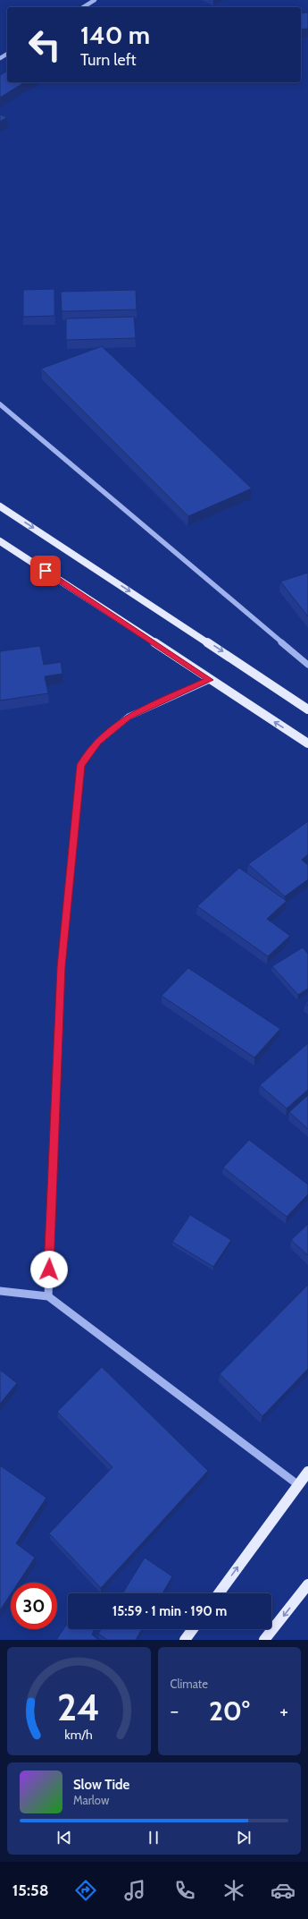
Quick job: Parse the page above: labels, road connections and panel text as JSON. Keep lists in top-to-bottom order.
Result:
{
  "page": {
    "turn": ["140 m", "Turn left"],
    "limit": "30",
    "trip": "15:59 · 1 min · 190 m",
    "tile": "Climate",
    "heat": ["−", "20°", "+"],
    "song": ["Slow Tide", "Marlow"],
    "tabs": "15:58",
    "gauge": ["24", "km/h"]
  }
}
